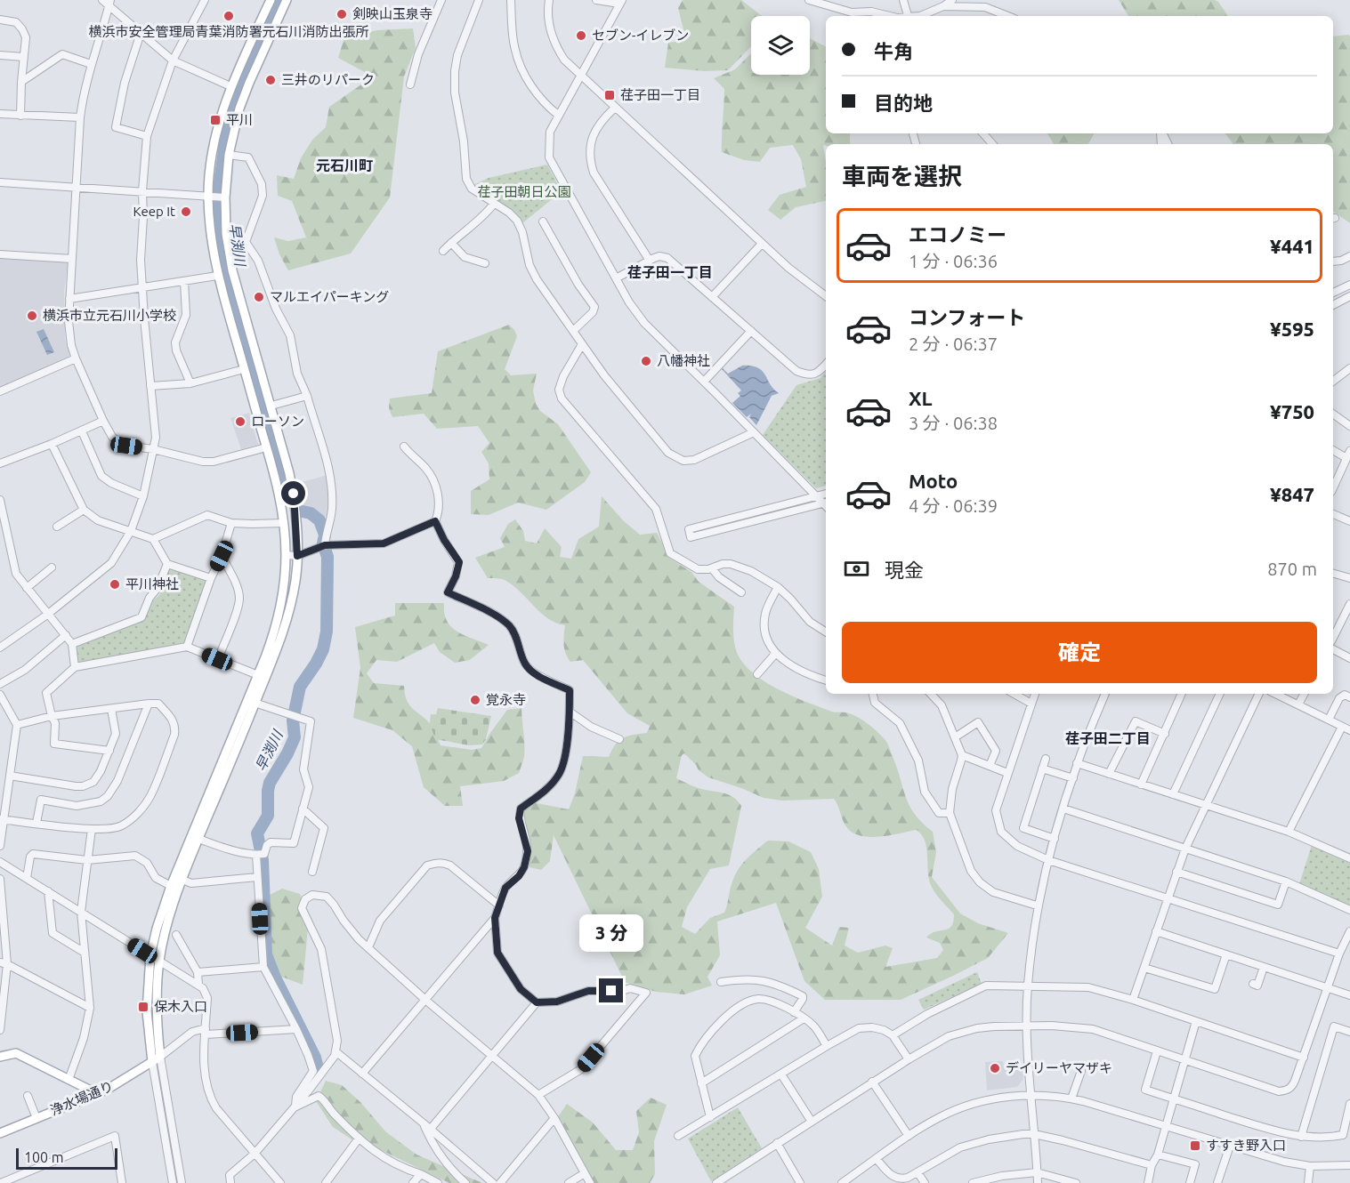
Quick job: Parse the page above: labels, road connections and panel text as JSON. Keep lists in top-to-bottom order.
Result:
{
  "streets": {
    "main road": ["浄水場通り"]
  },
  "districts": ["元石川町", "荏子田一丁目", "荏子田二丁目"],
  "water": ["早渕川"],
  "parks": ["荏子田朝日公園"],
  "places": {
    "other": [
      "剣映山玉泉寺",
      "横浜市安全管理局青葉消防署元石川消防出張所",
      "セブン-イレブン",
      "三井のリパーク",
      "Keep It",
      "マルエイパーキング",
      "横浜市立元石川小学校",
      "八幡神社",
      "ローソン",
      "平川神社",
      "覚永寺",
      "デイリーヤマザキ"
    ],
    "transit": [
      "荏子田一丁目",
      "平川",
      "保木入口",
      "すすき野入口"
    ]
  },
  "scale_bar": "100 m",
  "page": {
    "banner": ["牛角", "目的地"],
    "heading": "車両を選択",
    "list": [
      {
        "name": "エコノミー",
        "note": "1 分 · 06:36",
        "value": "¥441"
      },
      {
        "name": "コンフォート",
        "note": "2 分 · 06:37",
        "value": "¥595"
      },
      {
        "name": "XL",
        "note": "3 分 · 06:38",
        "value": "¥750"
      },
      {
        "name": "Moto",
        "note": "4 分 · 06:39",
        "value": "¥847"
      }
    ],
    "pay": ["現金", "870 m"],
    "buttons": "確定",
    "bubble": "3 分",
    "scale": "100 m"
  }
}
